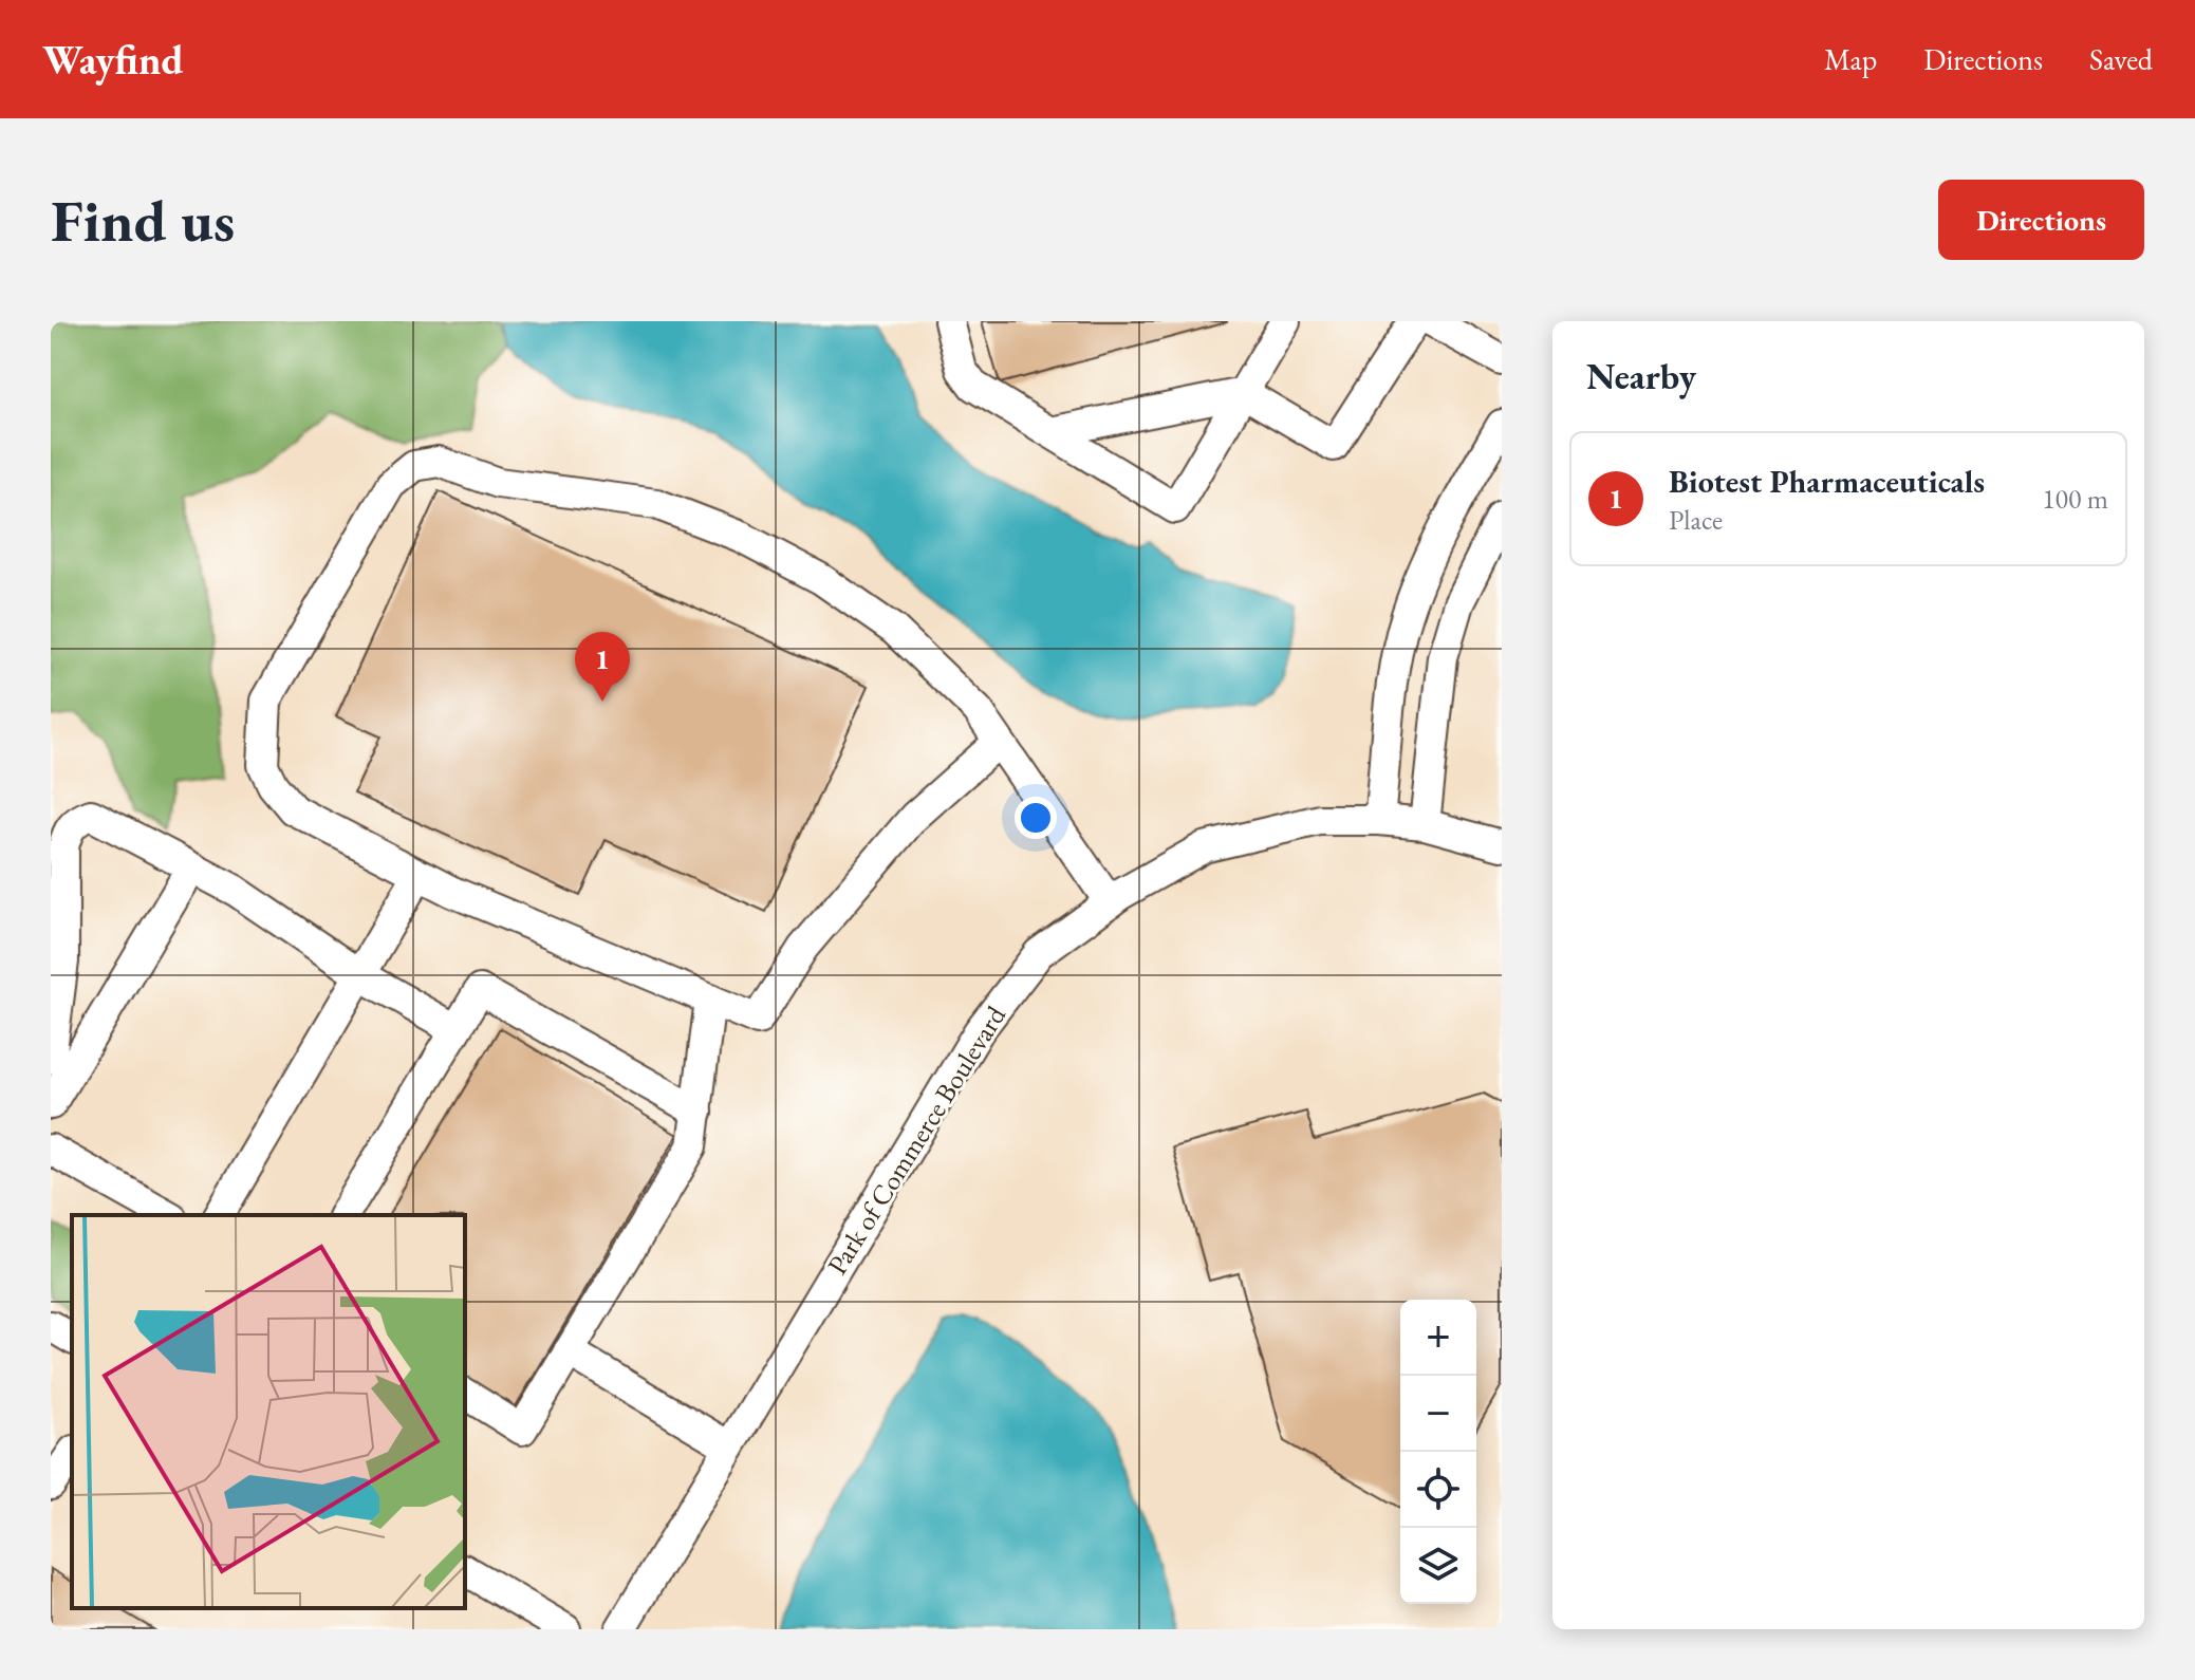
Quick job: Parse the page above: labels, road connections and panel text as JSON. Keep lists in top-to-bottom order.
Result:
{
  "streets": {
    "street": ["Park of Commerce Boulevard"]
  },
  "page": {
    "header": "Wayfind",
    "nav": ["Map", "Directions", "Saved"],
    "buttons": "Directions",
    "title": "Find us",
    "heading": "Nearby",
    "list": [
      {
        "mark": "1",
        "name": "Biotest Pharmaceuticals",
        "note": "Place",
        "value": "100 m"
      }
    ],
    "pins": "1",
    "map_buttons": ["+", "−"]
  }
}
